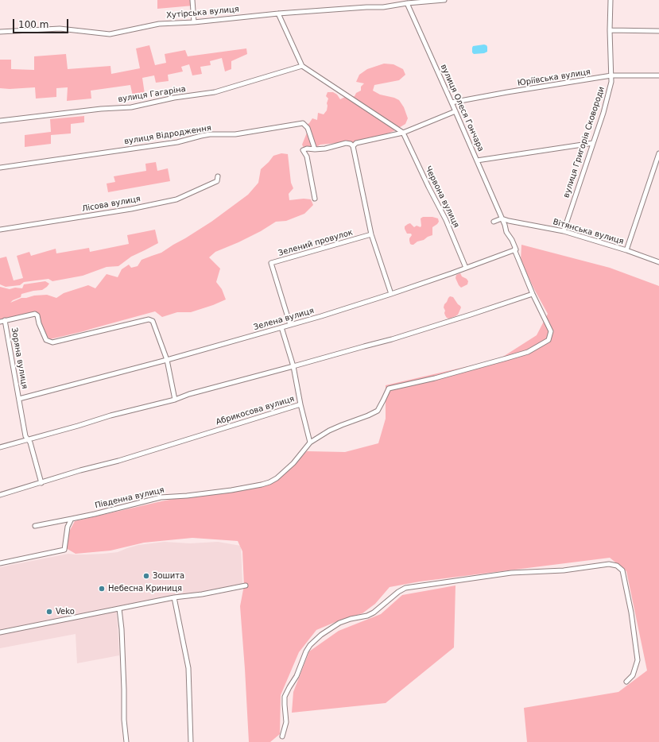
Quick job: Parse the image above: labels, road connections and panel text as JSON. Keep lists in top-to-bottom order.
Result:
{
  "streets": {
    "street": [
      "Хутірська вулиця",
      "Юріївська вулиця",
      "вулиця Гагаріна",
      "вулиця Олеся Гончара",
      "вулиця Відродження",
      "вулиця Григорія Сковороди",
      "Червона вулиця",
      "Лісова вулиця",
      "Вітянська вулиця",
      "Зелений провулок",
      "Зелена вулиця",
      "Зоряна вулиця",
      "Абрикосова вулиця",
      "Південна вулиця"
    ]
  },
  "crossings": [
    ["Хутірська вулиця", "вулиця Олеся Гончара"],
    ["Юріївська вулиця", "вулиця Олеся Гончара"],
    ["Юріївська вулиця", "вулиця Григорія Сковороди"],
    ["вулиця Олеся Гончара", "Вітянська вулиця"],
    ["вулиця Григорія Сковороди", "Вітянська вулиця"],
    ["Червона вулиця", "Зелена вулиця"],
    ["Зелений провулок", "Зелена вулиця"],
    ["Зелена вулиця", "Зоряна вулиця"],
    ["Зелена вулиця", "Абрикосова вулиця"],
    ["Зоряна вулиця", "Абрикосова вулиця"]
  ],
  "places": ["Зошита", "Небесна Криниця", "Veko"],
  "scale_bar": "100 m"
}
